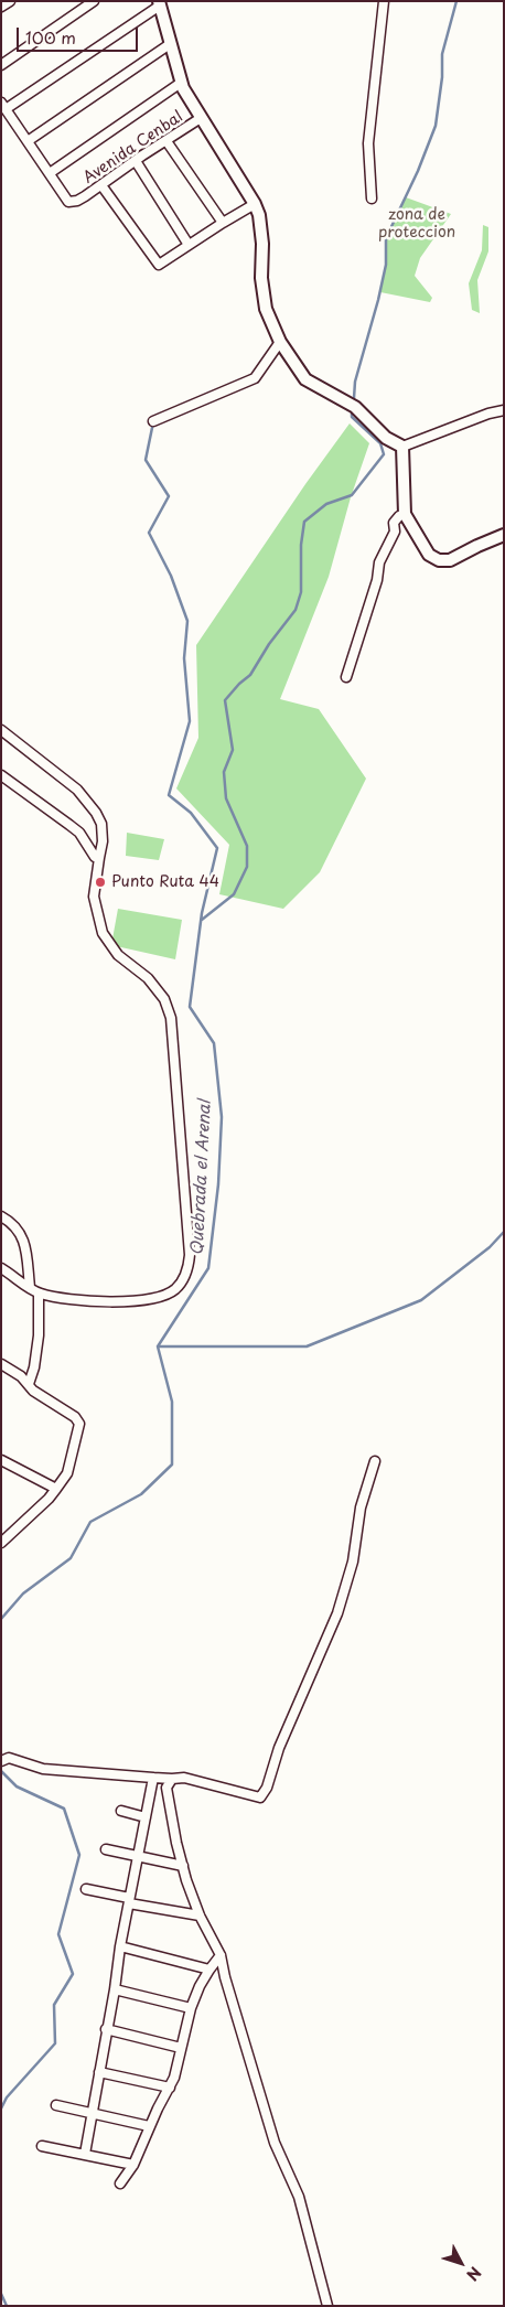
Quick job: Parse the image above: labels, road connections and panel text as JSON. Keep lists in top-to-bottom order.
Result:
{
  "streets": {
    "street": ["Avenida Cenbal"]
  },
  "water": ["Quebrada el Arenal"],
  "parks": ["zona de proteccion"],
  "places": ["Punto Ruta 44"],
  "scale_bar": "100 m",
  "north": "bottom right"
}
